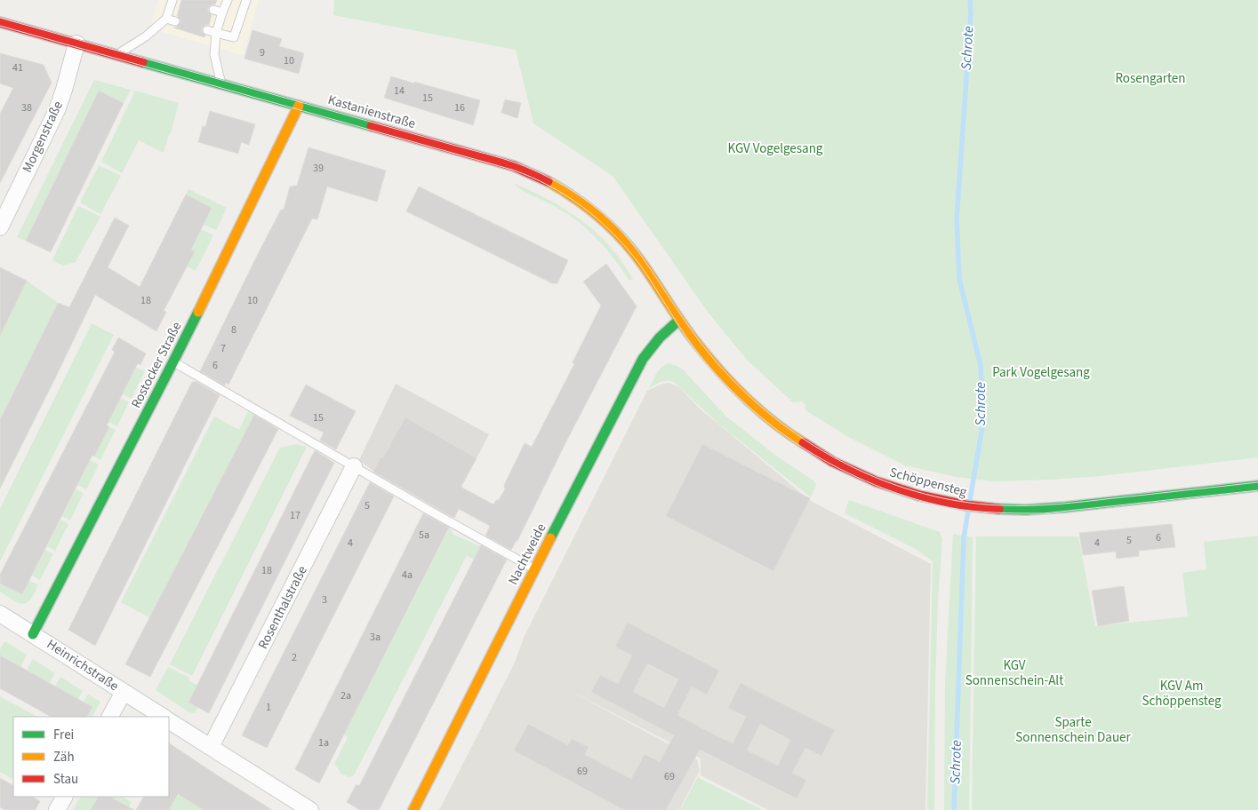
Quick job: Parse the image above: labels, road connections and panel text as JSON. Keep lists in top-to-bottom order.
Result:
{
  "streets": {
    "main road": [
      "Kastanienstraße",
      "Rostocker Straße",
      "Schöppensteg",
      "Nachtweide"
    ],
    "street": ["Morgenstraße", "Rosenthalstraße", "Heinrichstraße"]
  },
  "crossings": [
    ["Kastanienstraße", "Morgenstraße"],
    ["Kastanienstraße", "Rostocker Straße"],
    ["Kastanienstraße", "Schöppensteg"],
    ["Kastanienstraße", "Nachtweide"],
    ["Rostocker Straße", "Heinrichstraße"],
    ["Schöppensteg", "Nachtweide"]
  ],
  "water": ["Schrote"],
  "parks": [
    "Rosengarten",
    "KGV Vogelgesang",
    "Park Vogelgesang",
    "KGV Sonnenschein-Alt",
    "KGV Am Schöppensteg",
    "Sparte Sonnenschein Dauer"
  ],
  "house_numbers": [
    "9",
    "10",
    "41",
    "14",
    "15",
    "38",
    "16",
    "39",
    "18",
    "10",
    "8",
    "7",
    "6",
    "15",
    "5",
    "17",
    "5a",
    "6",
    "5",
    "4",
    "4",
    "18",
    "4a",
    "3",
    "3a",
    "2",
    "2a",
    "1",
    "1a",
    "69",
    "69"
  ],
  "legend": ["Frei", "Zäh", "Stau"]
}
